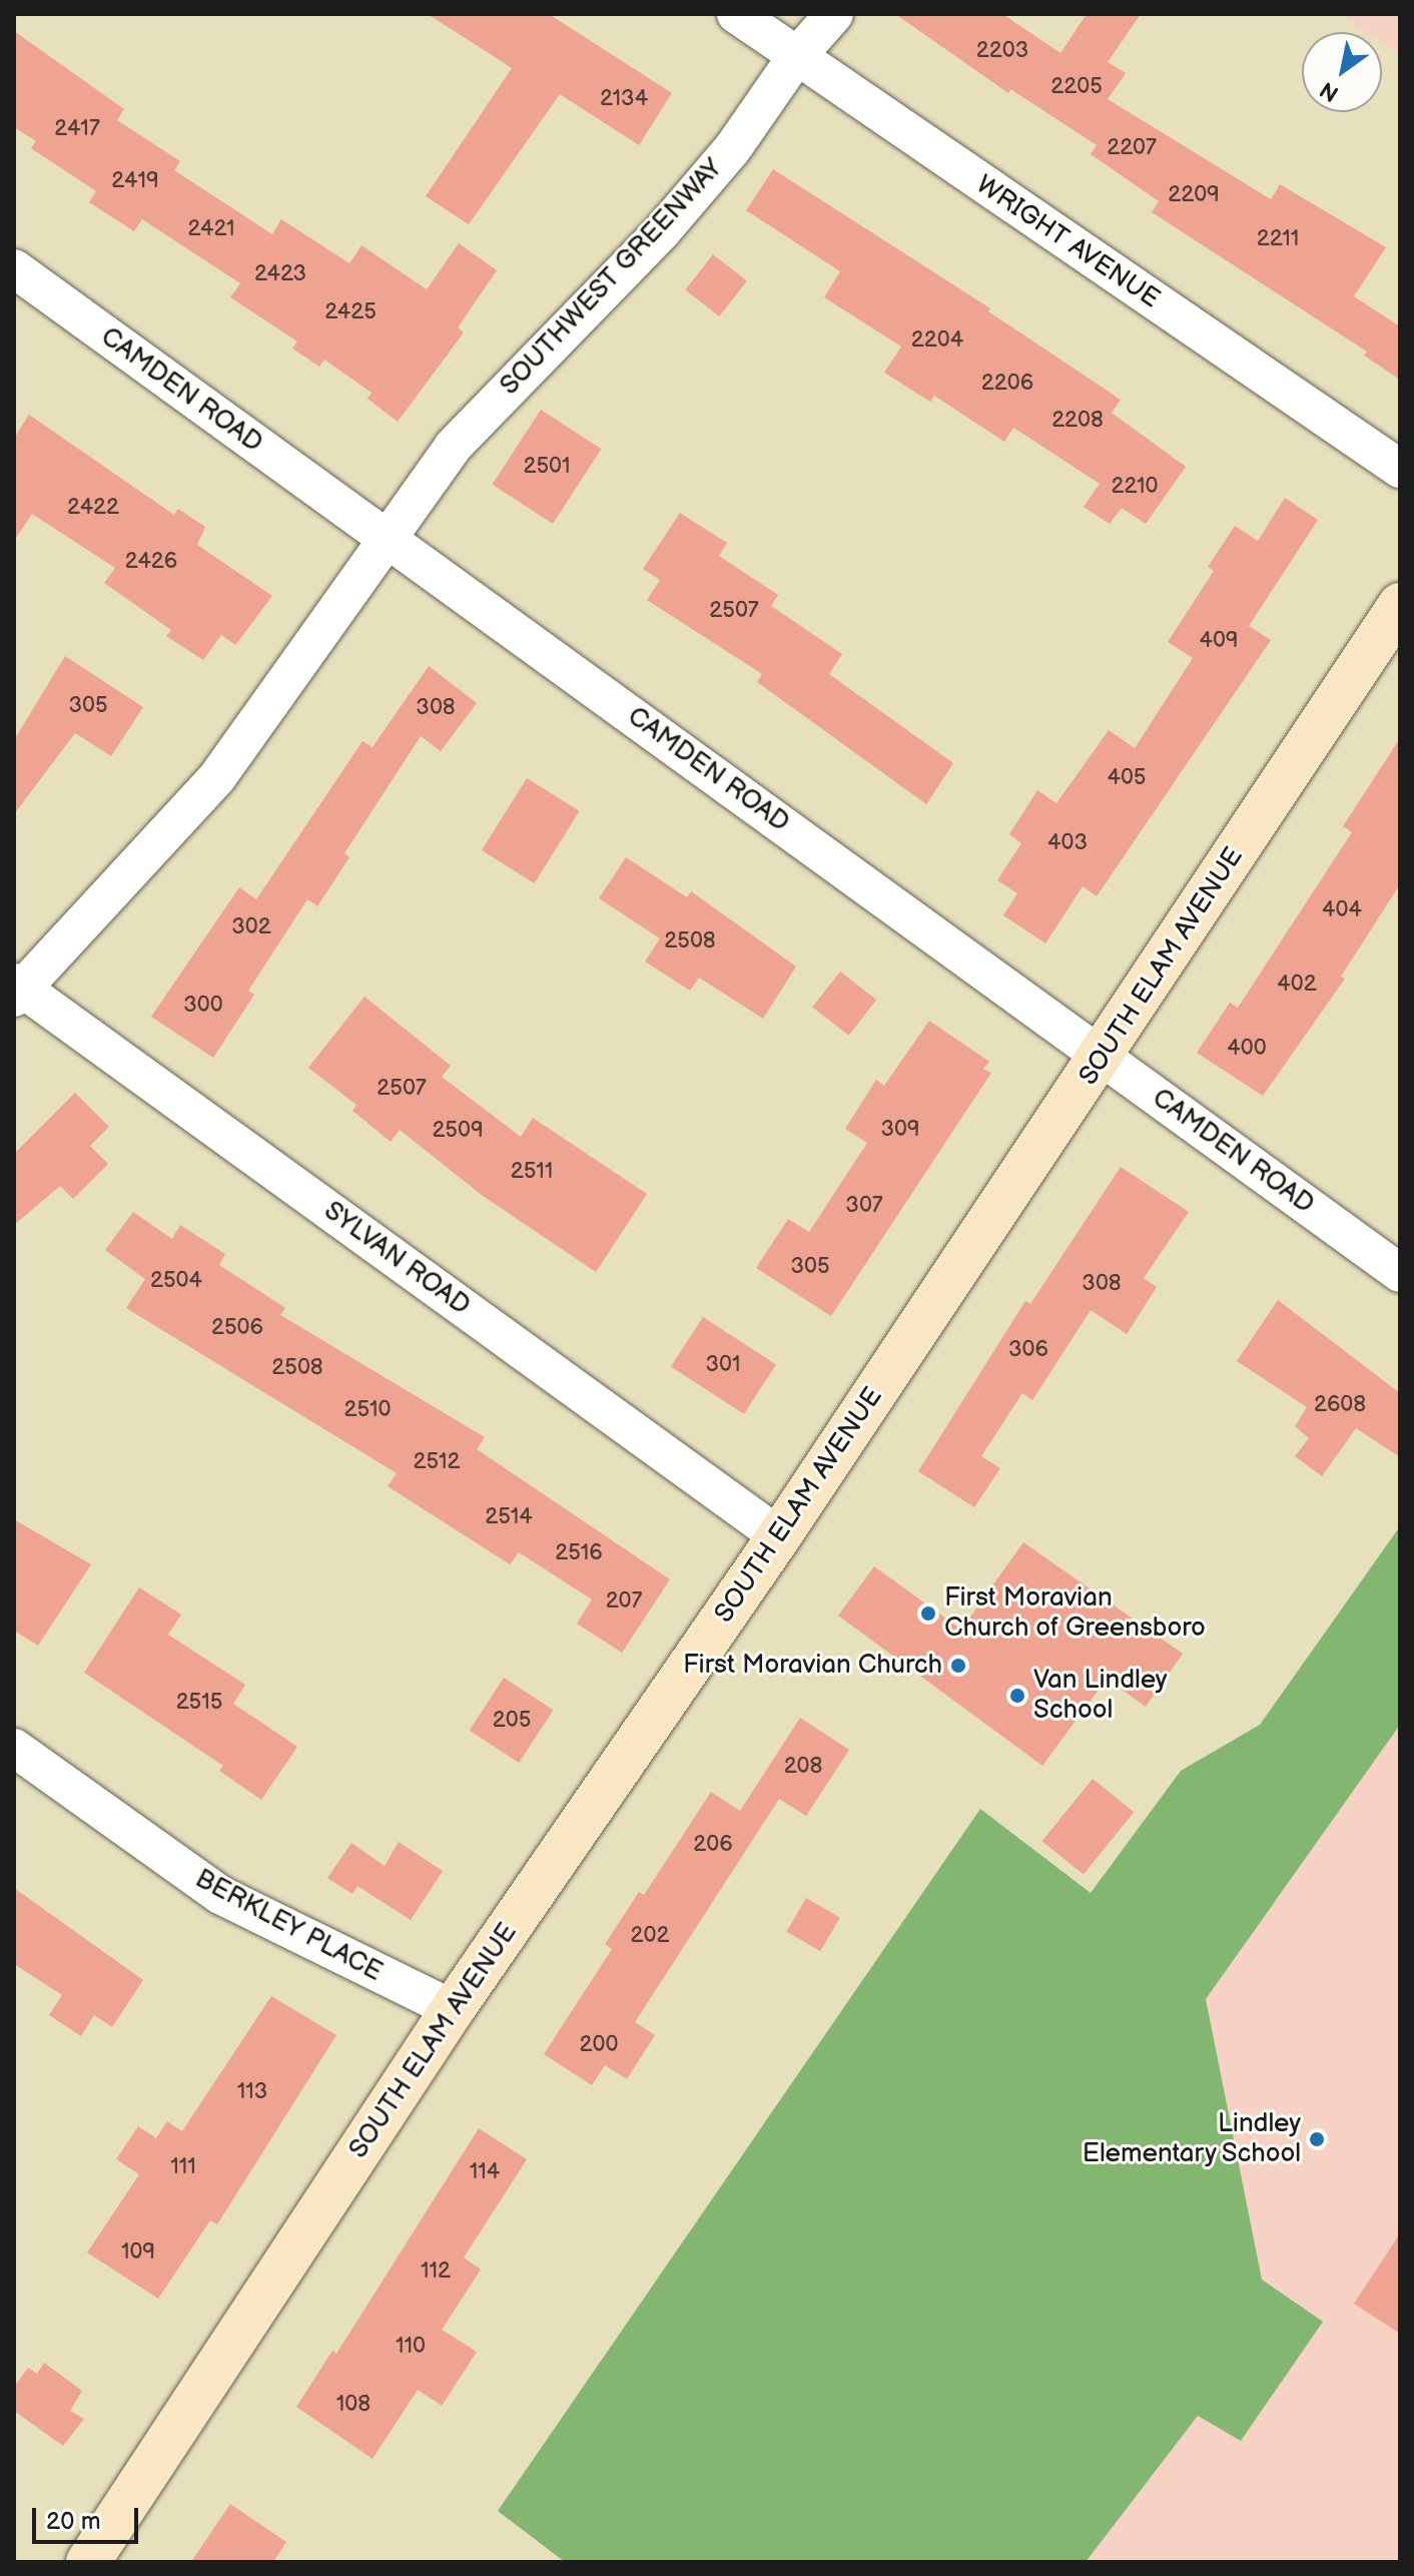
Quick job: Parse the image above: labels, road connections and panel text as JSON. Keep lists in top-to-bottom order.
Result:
{
  "streets": {
    "street": [
      "WRIGHT AVENUE",
      "SOUTHWEST GREENWAY",
      "CAMDEN ROAD",
      "SOUTH ELAM AVENUE",
      "SYLVAN ROAD",
      "BERKLEY PLACE"
    ]
  },
  "crossings": [
    ["WRIGHT AVENUE", "SOUTHWEST GREENWAY"],
    ["SOUTHWEST GREENWAY", "CAMDEN ROAD"],
    ["SOUTHWEST GREENWAY", "SYLVAN ROAD"],
    ["CAMDEN ROAD", "SOUTH ELAM AVENUE"],
    ["SOUTH ELAM AVENUE", "SYLVAN ROAD"],
    ["SOUTH ELAM AVENUE", "BERKLEY PLACE"]
  ],
  "places": [
    "First Moravian Church of Greensboro",
    "First Moravian Church",
    "Van Lindley School",
    "Lindley Elementary School"
  ],
  "house_numbers": [
    "2203",
    "2205",
    "2134",
    "2417",
    "2207",
    "2419",
    "2209",
    "2421",
    "2211",
    "2423",
    "2425",
    "2204",
    "2206",
    "2208",
    "2501",
    "2210",
    "2422",
    "2426",
    "2507",
    "409",
    "305",
    "308",
    "405",
    "403",
    "404",
    "302",
    "2508",
    "402",
    "300",
    "400",
    "2507",
    "309",
    "2509",
    "2511",
    "307",
    "305",
    "2504",
    "308",
    "2506",
    "306",
    "301",
    "2508",
    "2608",
    "2510",
    "2512",
    "2514",
    "2516",
    "207",
    "2515",
    "205",
    "208",
    "206",
    "202",
    "200",
    "113",
    "111",
    "114",
    "109",
    "112",
    "110",
    "108"
  ],
  "scale_bar": "20 m",
  "north": "bottom left"
}
